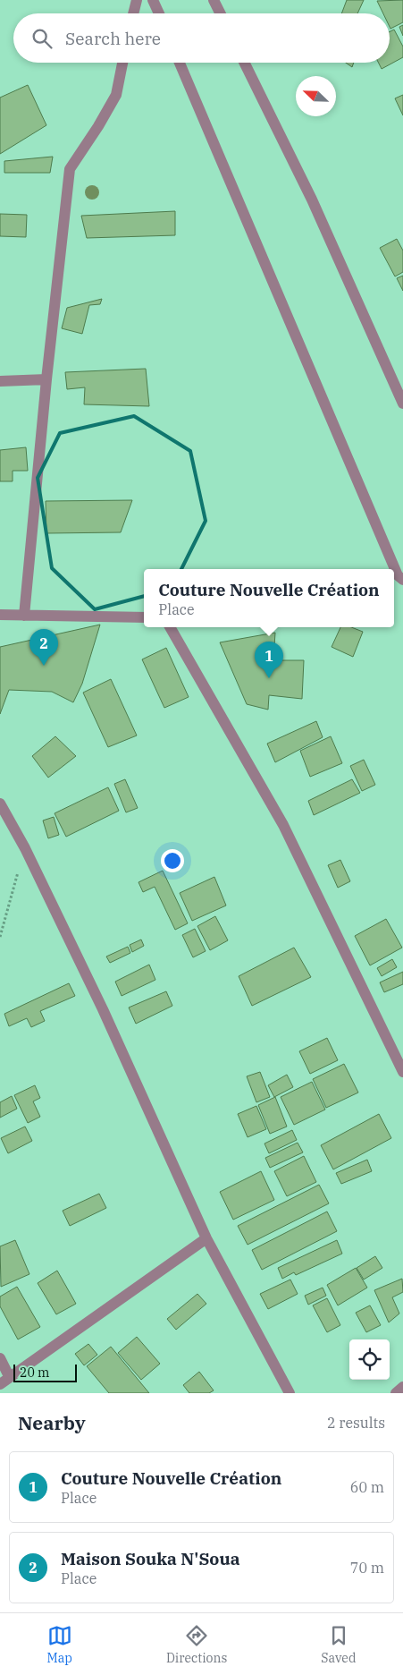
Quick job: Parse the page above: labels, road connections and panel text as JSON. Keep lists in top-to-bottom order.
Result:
{
  "scale_bar": "20 m",
  "north": "top left",
  "page": {
    "search": "Search here",
    "popup": ["Couture Nouvelle Création", "Place"],
    "pins": ["2", "1"],
    "scale": "20 m",
    "heading": ["Nearby", "2 results"],
    "list": [
      {
        "mark": "1",
        "name": "Couture Nouvelle Création",
        "note": "Place",
        "value": "60 m"
      },
      {
        "mark": "2",
        "name": "Maison Souka N'Soua",
        "note": "Place",
        "value": "70 m"
      }
    ],
    "nav": ["Map", "Directions", "Saved"]
  }
}
